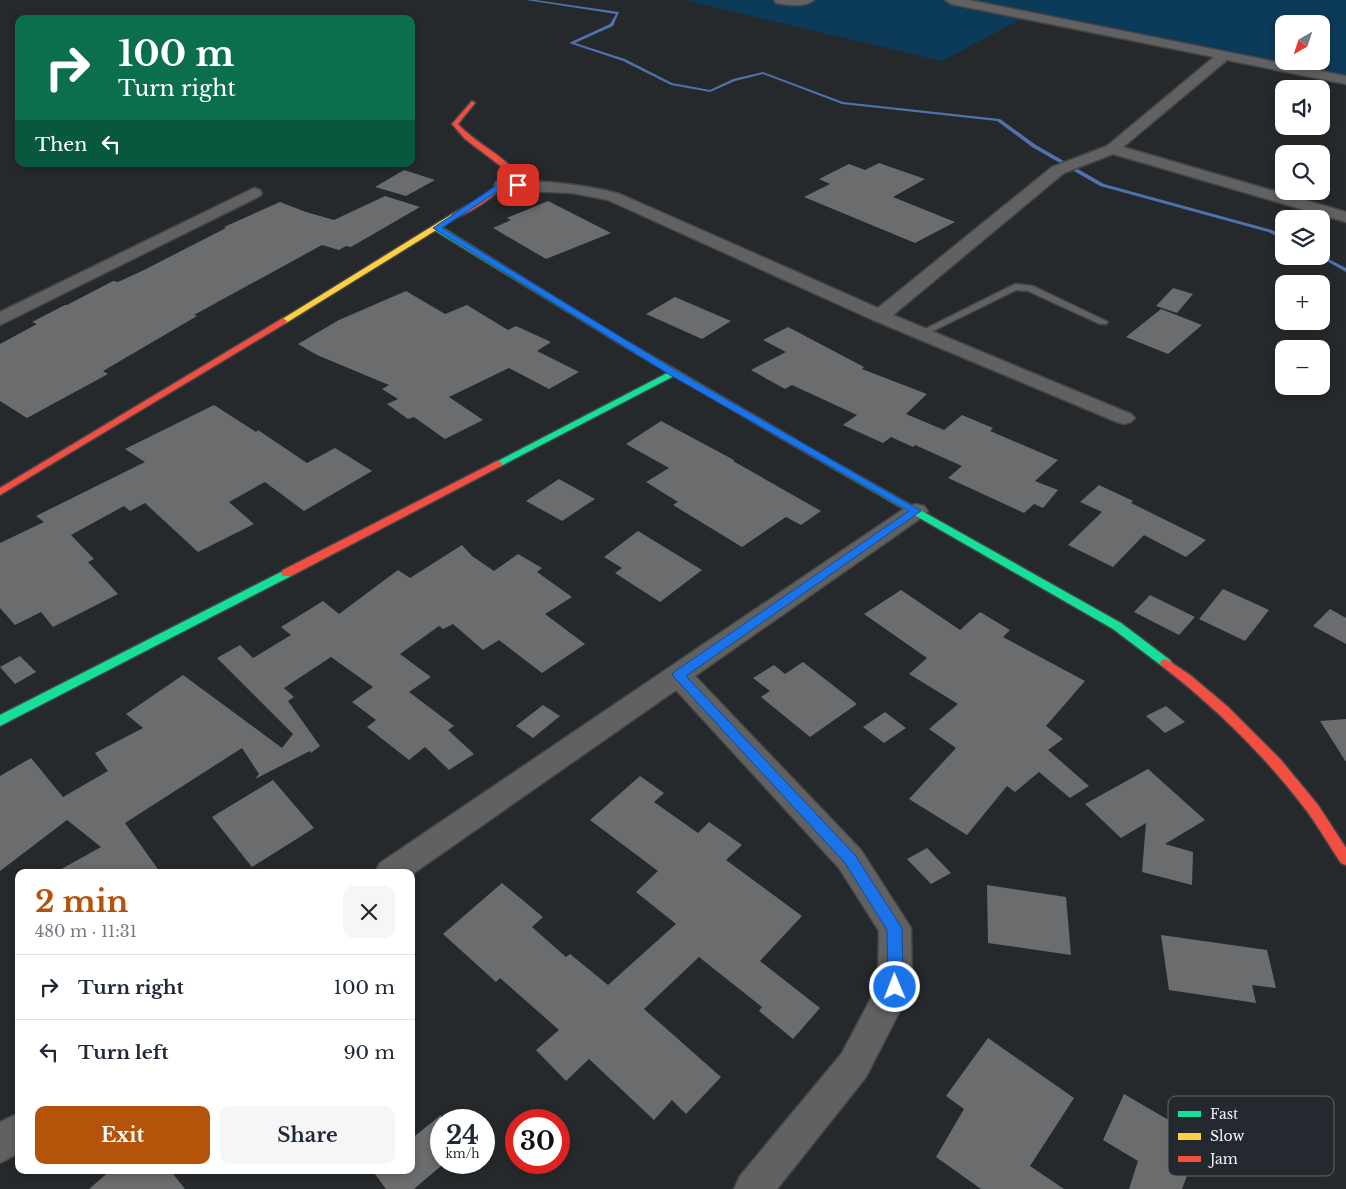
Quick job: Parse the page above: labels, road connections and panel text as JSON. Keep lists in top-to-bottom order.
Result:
{
  "legend": ["Fast", "Slow", "Jam"],
  "north": "bottom left",
  "page": {
    "map_buttons": ["+", "−"],
    "turn": ["100 m", "Turn right"],
    "then": "Then",
    "heading": ["2 min", "480 m · 11:31"],
    "list": [
      {
        "name": "Turn right",
        "value": "100 m"
      },
      {
        "name": "Turn left",
        "value": "90 m"
      }
    ],
    "buttons": ["Exit", "Share"],
    "speed": "24 km/h",
    "limit": "30"
  }
}
